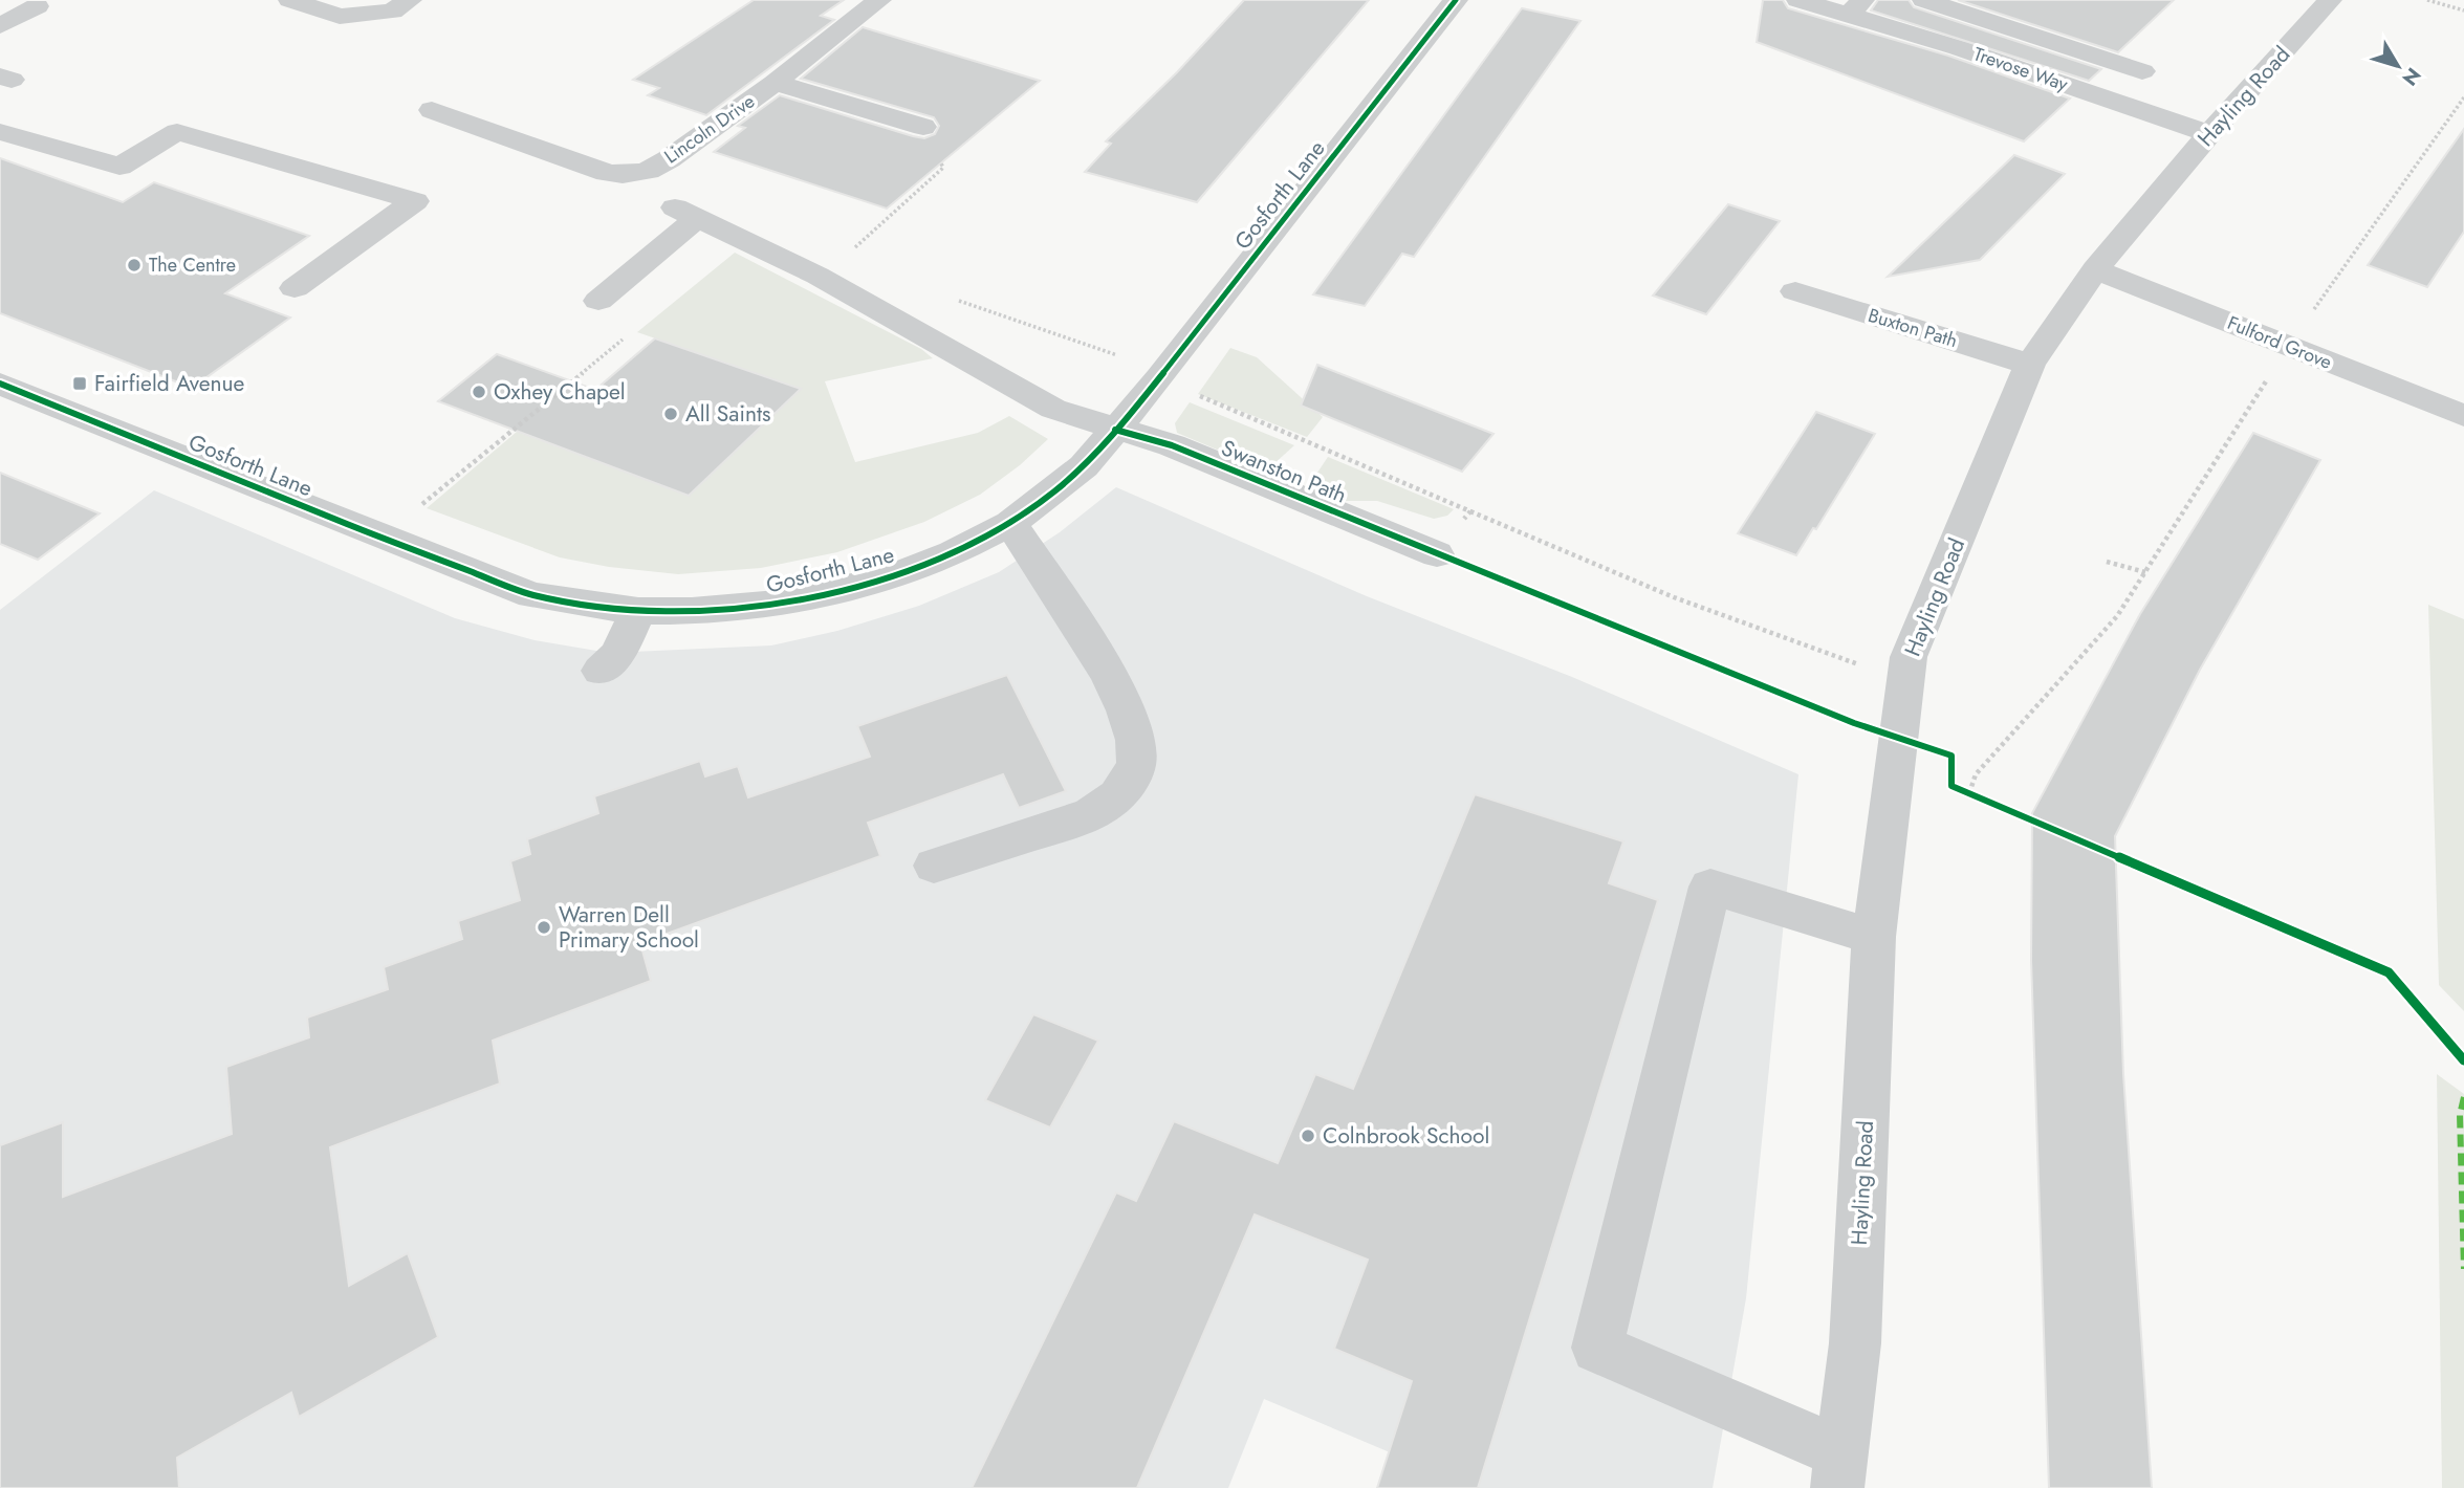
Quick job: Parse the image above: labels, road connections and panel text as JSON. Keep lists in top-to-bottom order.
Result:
{
  "streets": {
    "street": [
      "Trevose Way",
      "Hayling Road",
      "Lincoln Drive",
      "Gosforth Lane",
      "Buxton Path",
      "Fulford Grove",
      "Swanston Path"
    ]
  },
  "crossings": [
    ["Trevose Way", "Hayling Road"],
    ["Hayling Road", "Buxton Path"],
    ["Hayling Road", "Fulford Grove"],
    ["Gosforth Lane", "Swanston Path"]
  ],
  "places": {
    "other": [
      "The Centre",
      "Oxhey Chapel",
      "All Saints",
      "Warren Dell Primary School",
      "Colnbrook School"
    ],
    "transit": ["Fairfield Avenue"]
  },
  "north": "bottom right"
}
